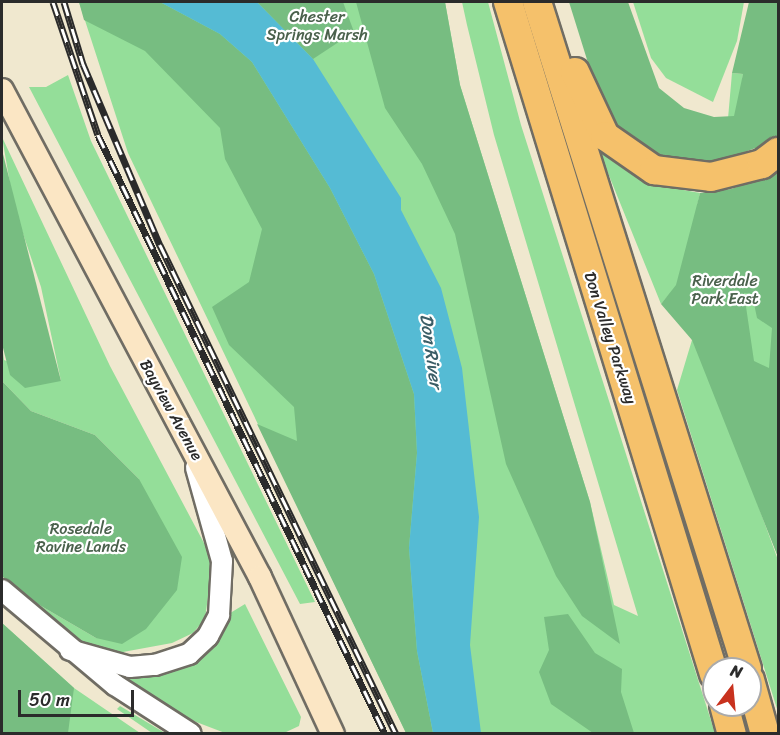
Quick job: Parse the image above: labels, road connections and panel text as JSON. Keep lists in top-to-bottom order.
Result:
{
  "streets": {
    "highway": ["Don Valley Parkway"],
    "main road": ["Bayview Avenue"]
  },
  "water": ["Don River"],
  "parks": ["Chester Springs Marsh", "Riverdale Park East", "Rosedale Ravine Lands"],
  "scale_bar": "50 m",
  "north": "top"
}
